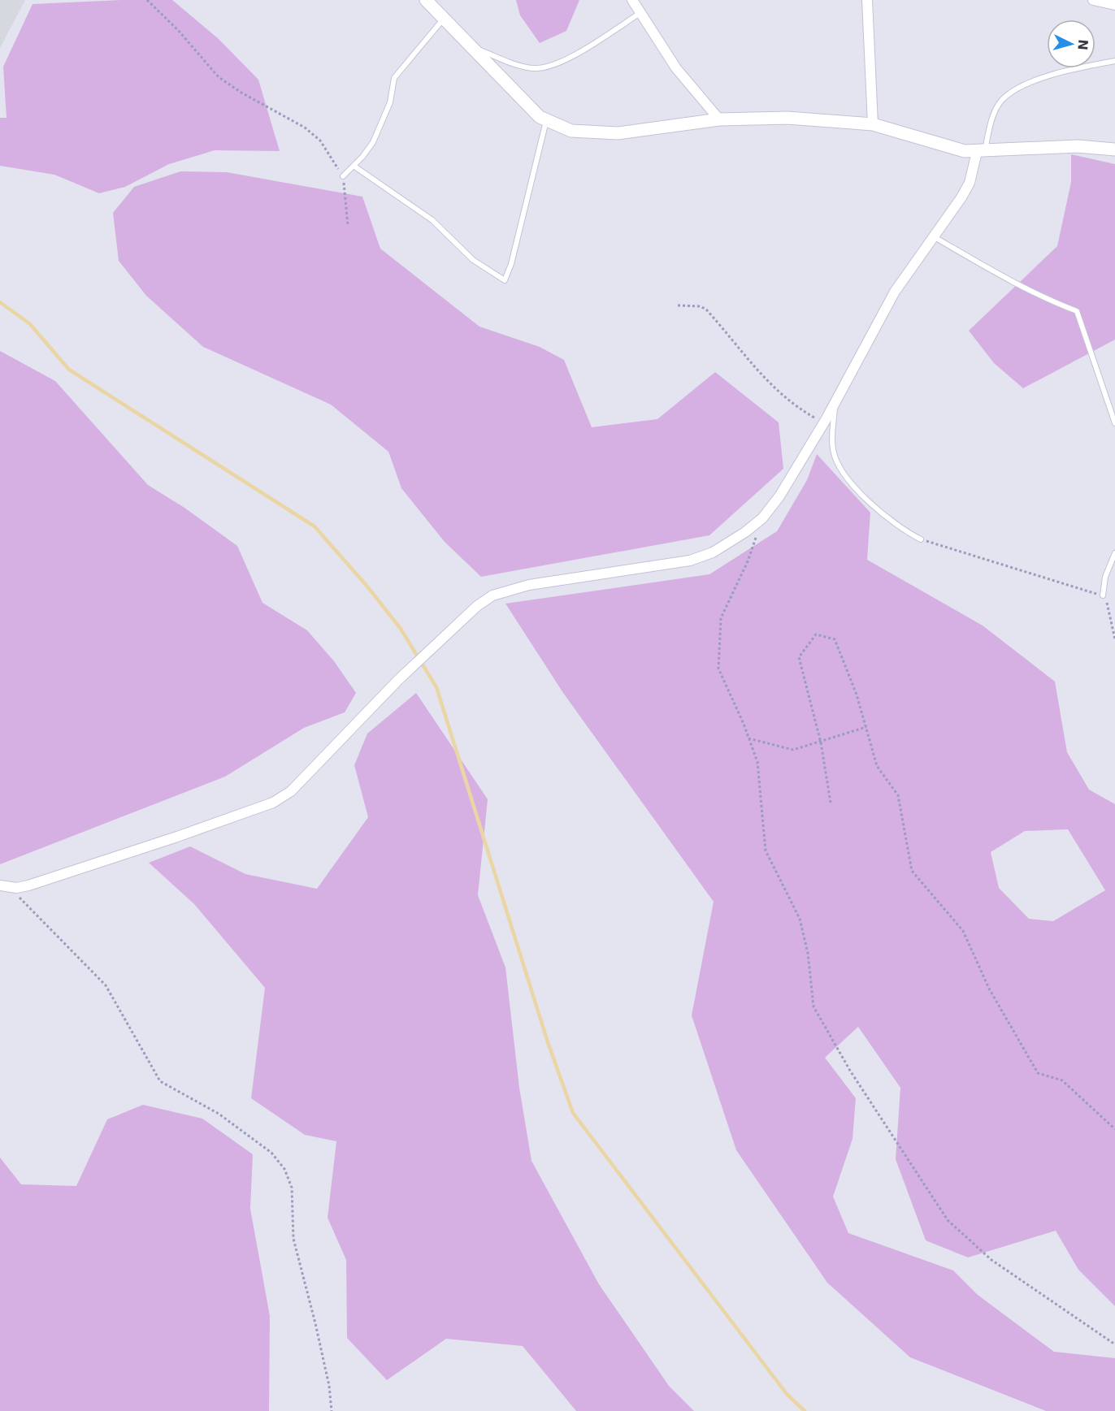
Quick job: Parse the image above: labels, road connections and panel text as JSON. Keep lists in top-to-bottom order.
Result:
{
  "north": "right"
}
